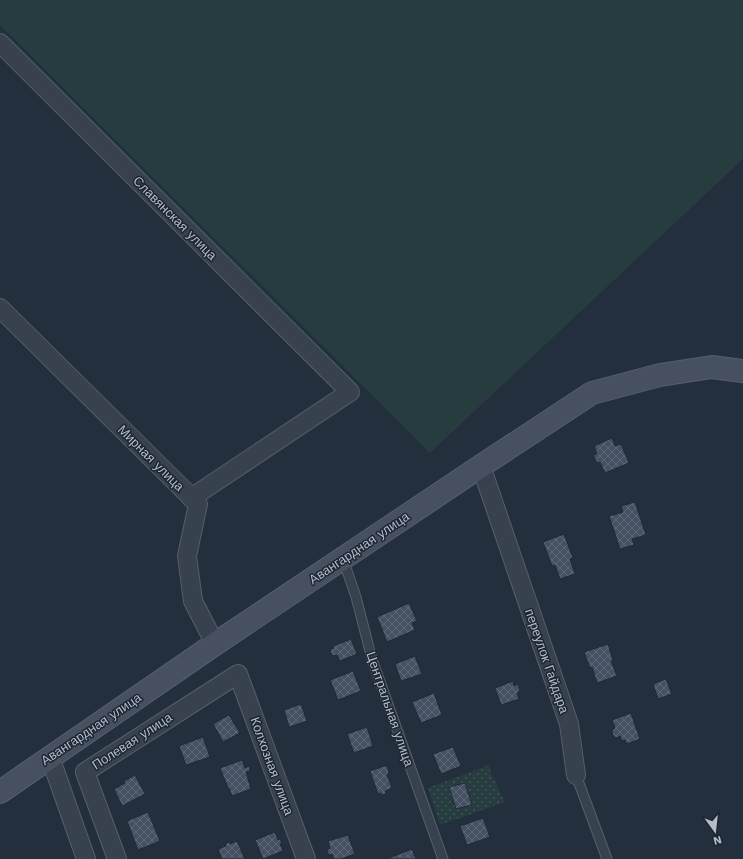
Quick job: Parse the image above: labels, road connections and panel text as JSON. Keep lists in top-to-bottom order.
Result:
{
  "streets": {
    "main road": ["Авангардная улица"],
    "street": [
      "Славянская улица",
      "Мирная улица",
      "переулок Гайдара",
      "Полевая улица",
      "Колхозная улица"
    ],
    "lane": ["Центральная улица"]
  },
  "crossings": [
    ["Славянская улица", "Мирная улица"],
    ["Мирная улица", "Авангардная улица"],
    ["Авангардная улица", "переулок Гайдара"],
    ["Авангардная улица", "Центральная улица"],
    ["Полевая улица", "Колхозная улица"]
  ],
  "north": "bottom"
}
